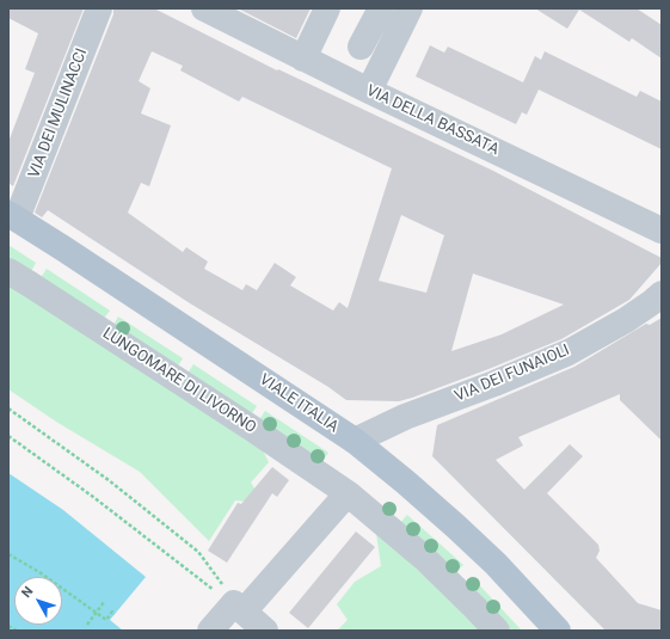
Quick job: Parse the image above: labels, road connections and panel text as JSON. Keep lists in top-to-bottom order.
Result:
{
  "streets": {
    "main road": ["VIALE ITALIA"],
    "street": [
      "VIA DEI MULINACCI",
      "VIA DELLA BASSATA",
      "VIA DEI FUNAIOLI",
      "LUNGOMARE DI LIVORNO"
    ]
  },
  "crossings": [
    ["VIA DEI MULINACCI", "VIALE ITALIA"],
    ["VIA DEI FUNAIOLI", "VIALE ITALIA"]
  ],
  "north": "top left"
}
